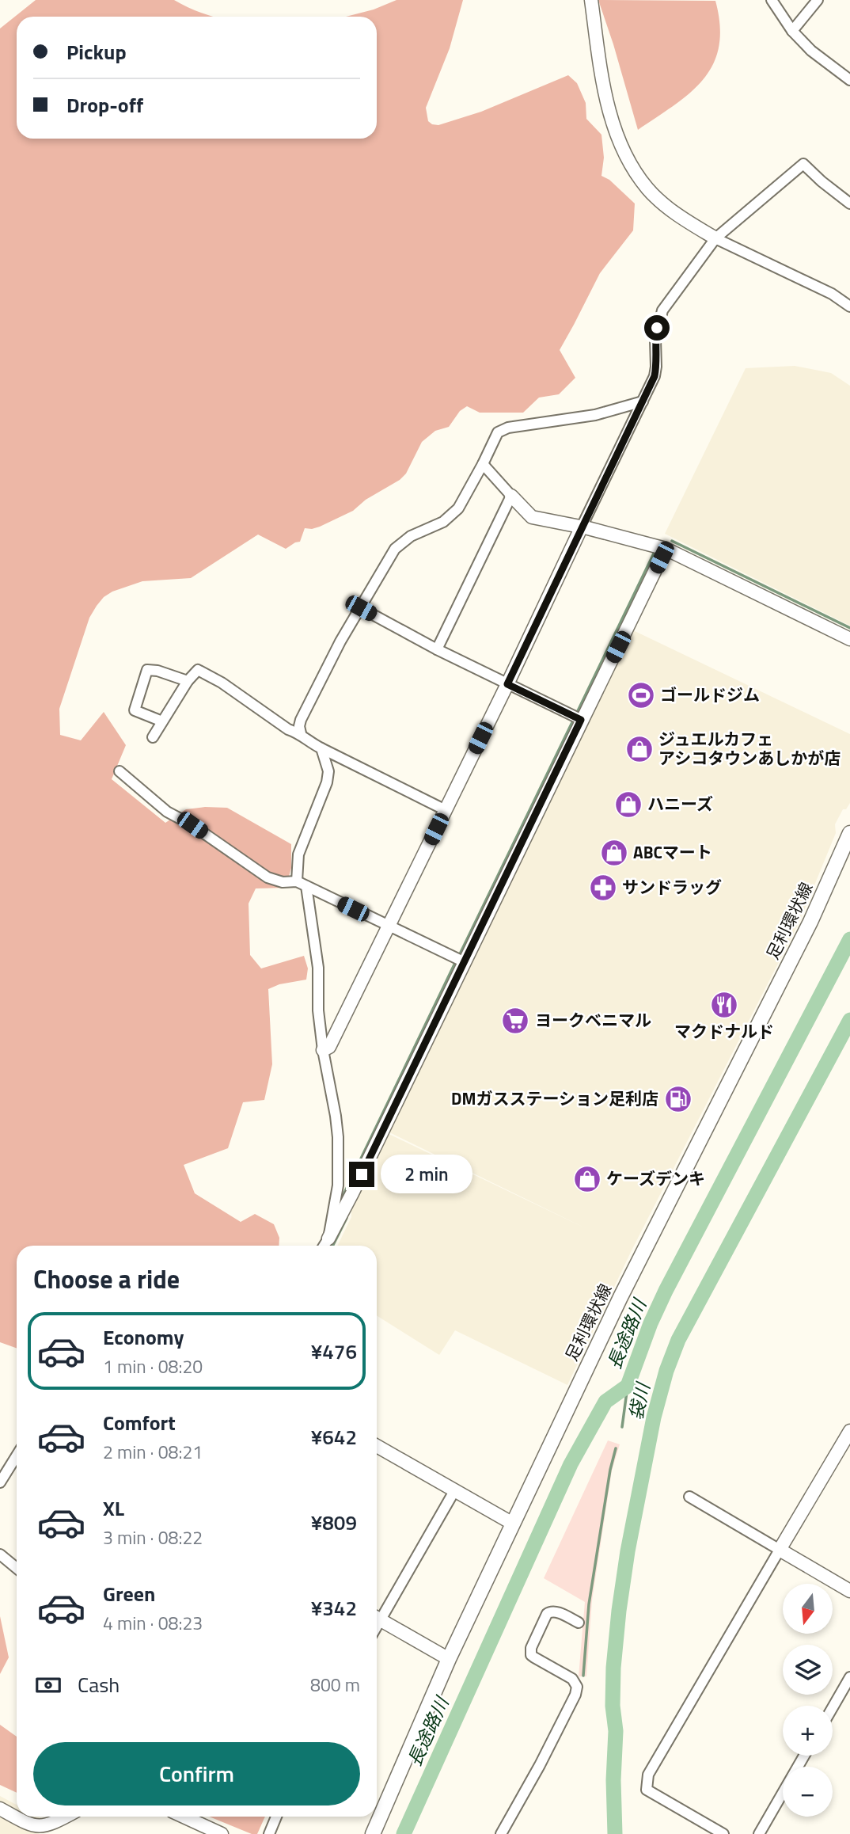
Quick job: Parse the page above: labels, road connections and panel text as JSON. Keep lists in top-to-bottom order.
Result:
{
  "streets": {
    "main road": ["足利環状線"]
  },
  "water": ["長途路川", "袋川"],
  "places": {
    "sports": ["ゴールドジム"],
    "shop": [
      "ジュエルカフェ アシコタウンあしかが店",
      "ハニーズ",
      "ABCマート",
      "ケーズデンキ"
    ],
    "pharmacy": ["サンドラッグ"],
    "restaurant": ["マクドナルド"],
    "supermarket": ["ヨークベニマル"],
    "fuel station": ["DMガスステーション足利店"]
  },
  "north": "bottom",
  "page": {
    "banner": ["Pickup", "Drop-off"],
    "bubble": "2 min",
    "heading": "Choose a ride",
    "list": [
      {
        "name": "Economy",
        "note": "1 min · 08:20",
        "value": "¥476"
      },
      {
        "name": "Comfort",
        "note": "2 min · 08:21",
        "value": "¥642"
      },
      {
        "name": "XL",
        "note": "3 min · 08:22",
        "value": "¥809"
      },
      {
        "name": "Green",
        "note": "4 min · 08:23",
        "value": "¥342"
      }
    ],
    "map_buttons": ["+", "−"],
    "pay": ["Cash", "800 m"],
    "buttons": "Confirm"
  }
}
